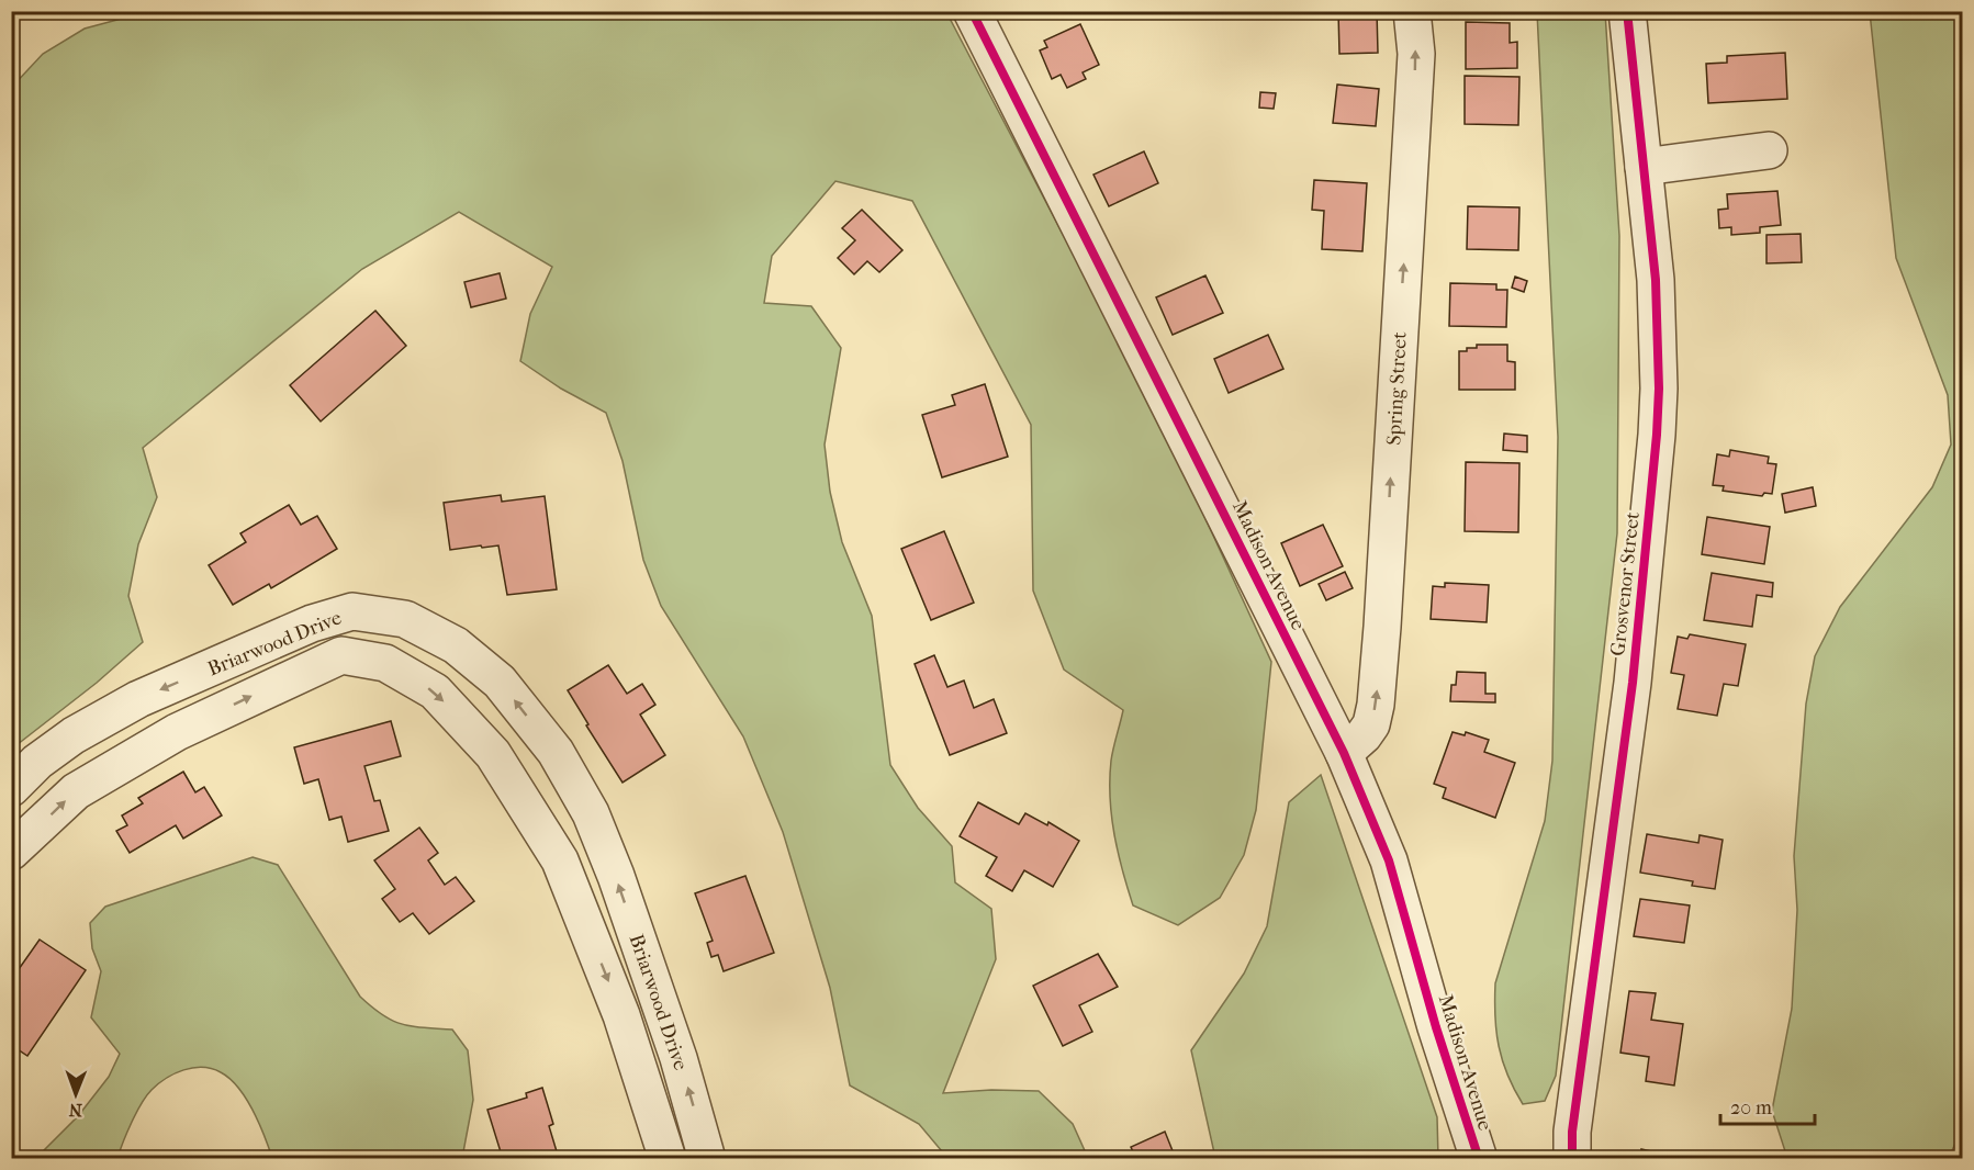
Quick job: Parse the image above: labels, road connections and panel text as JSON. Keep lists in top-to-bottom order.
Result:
{
  "streets": {
    "street": [
      "Spring Street",
      "Madison Avenue",
      "Grosvenor Street",
      "Briarwood Drive"
    ]
  },
  "crossings": [
    ["Spring Street", "Madison Avenue"]
  ],
  "one_way": ["Spring Street"],
  "scale_bar": "20 m",
  "north": "bottom"
}
